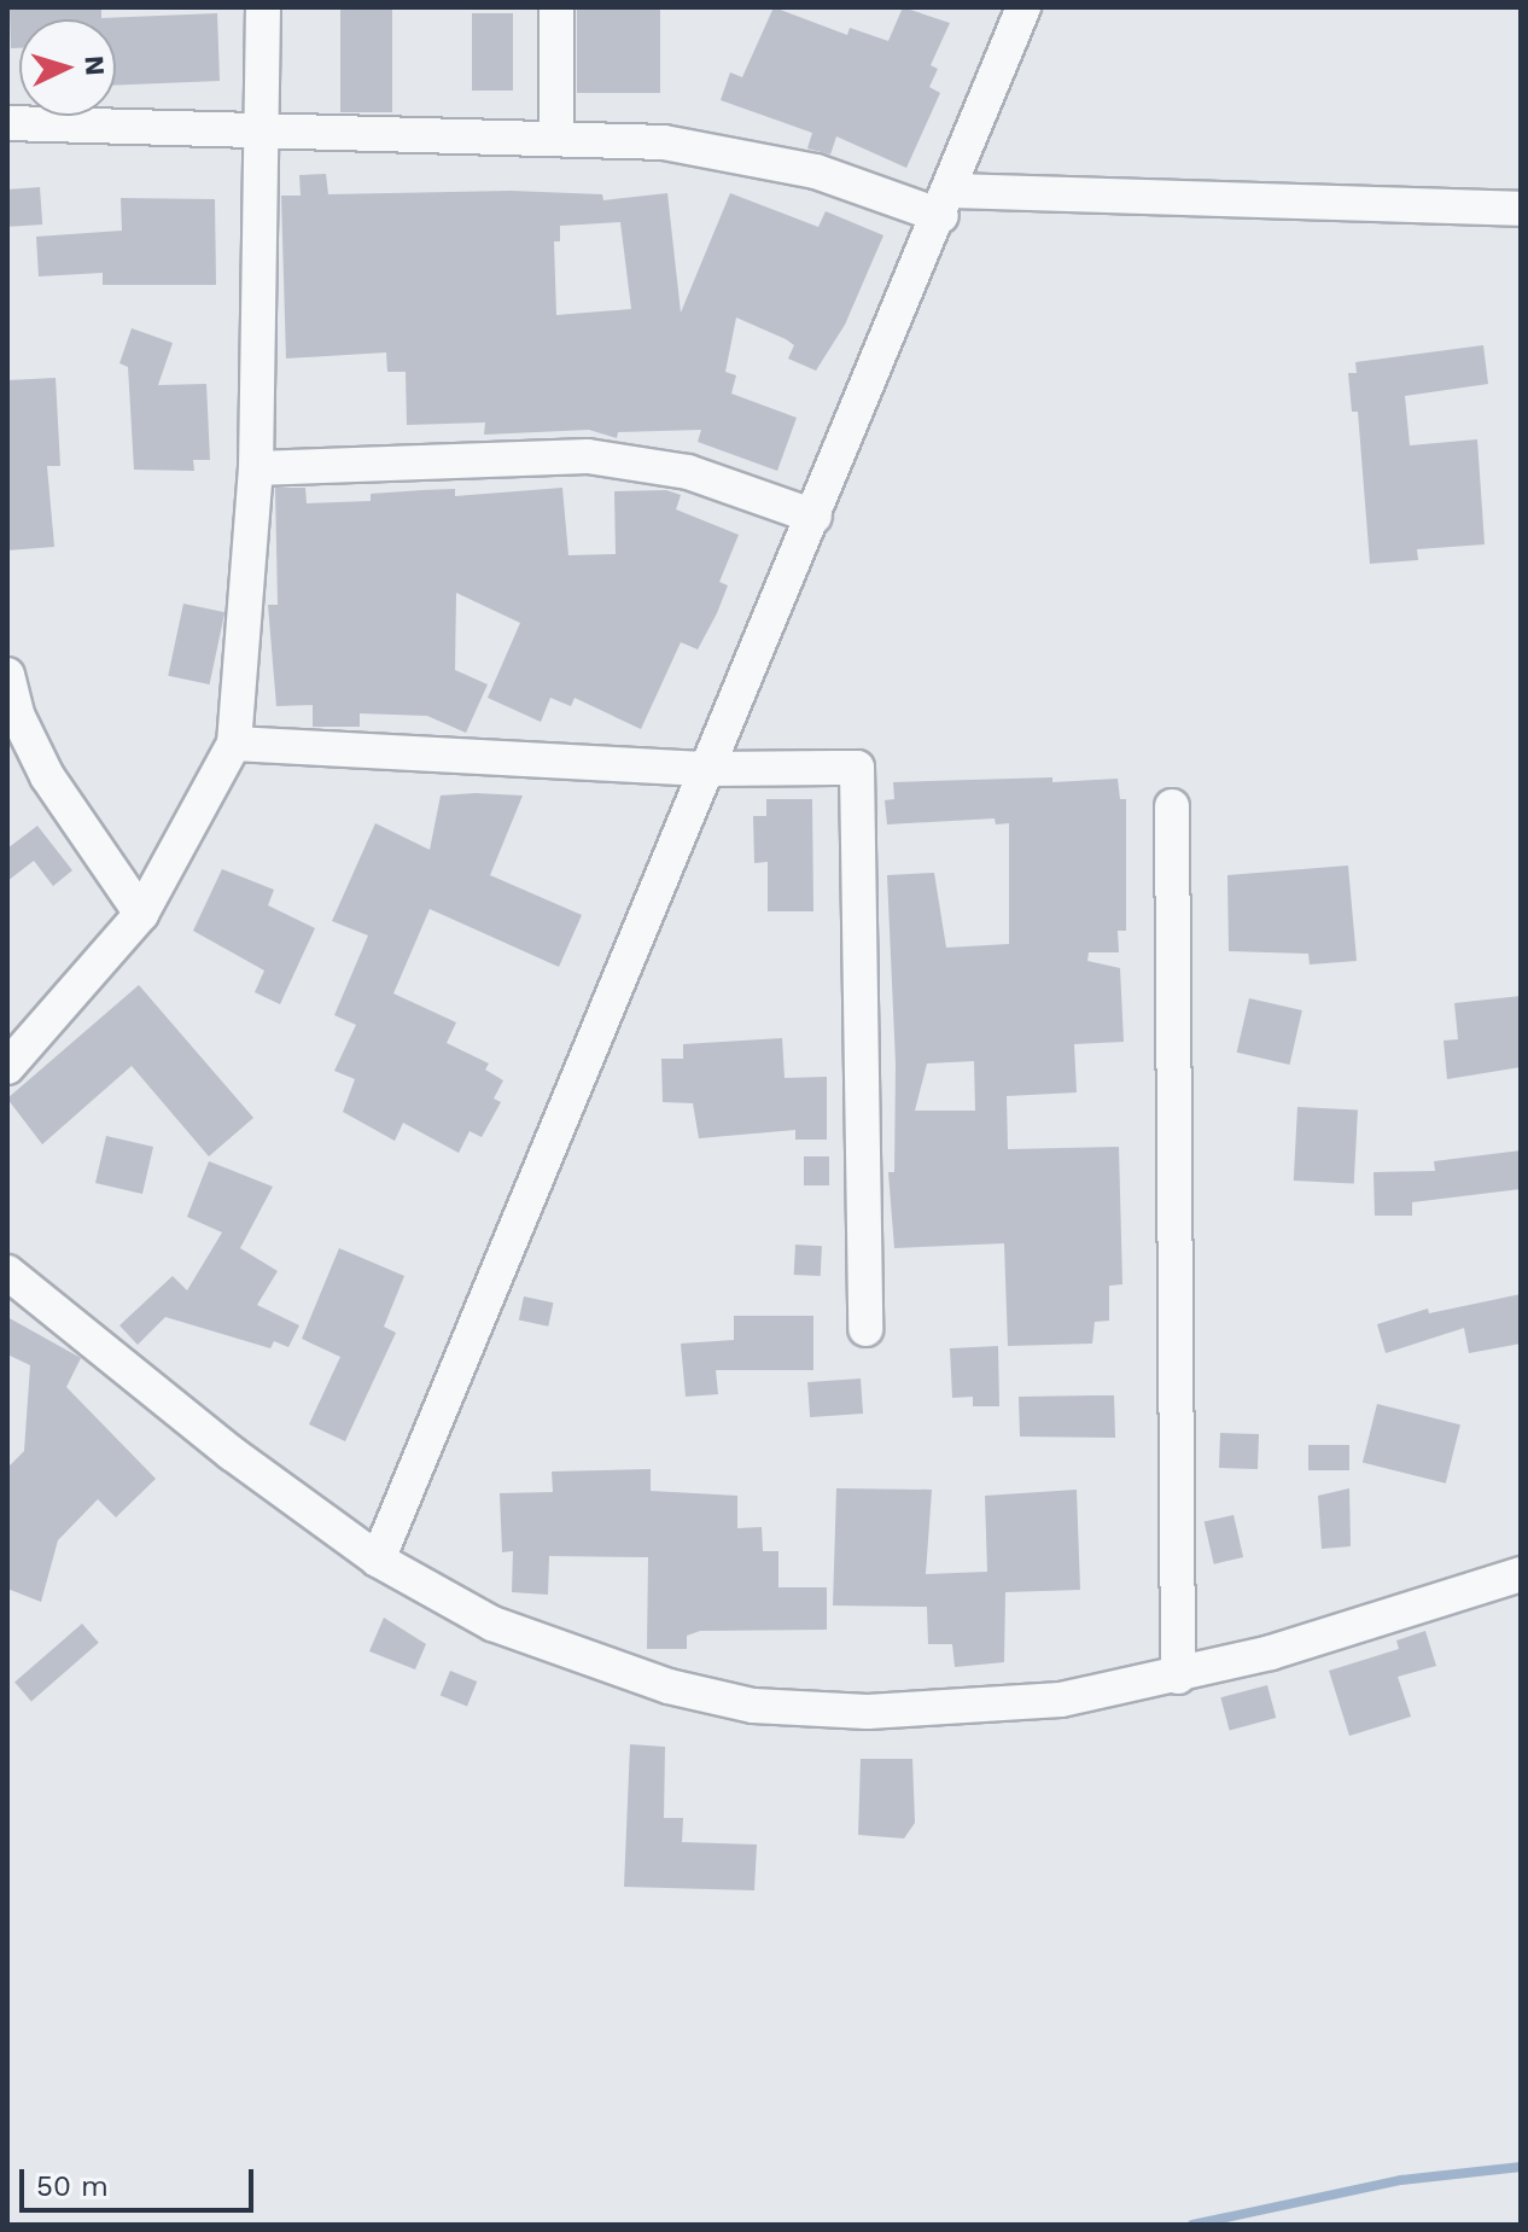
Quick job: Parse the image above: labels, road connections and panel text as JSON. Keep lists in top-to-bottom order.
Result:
{
  "scale_bar": "50 m",
  "north": "right"
}
